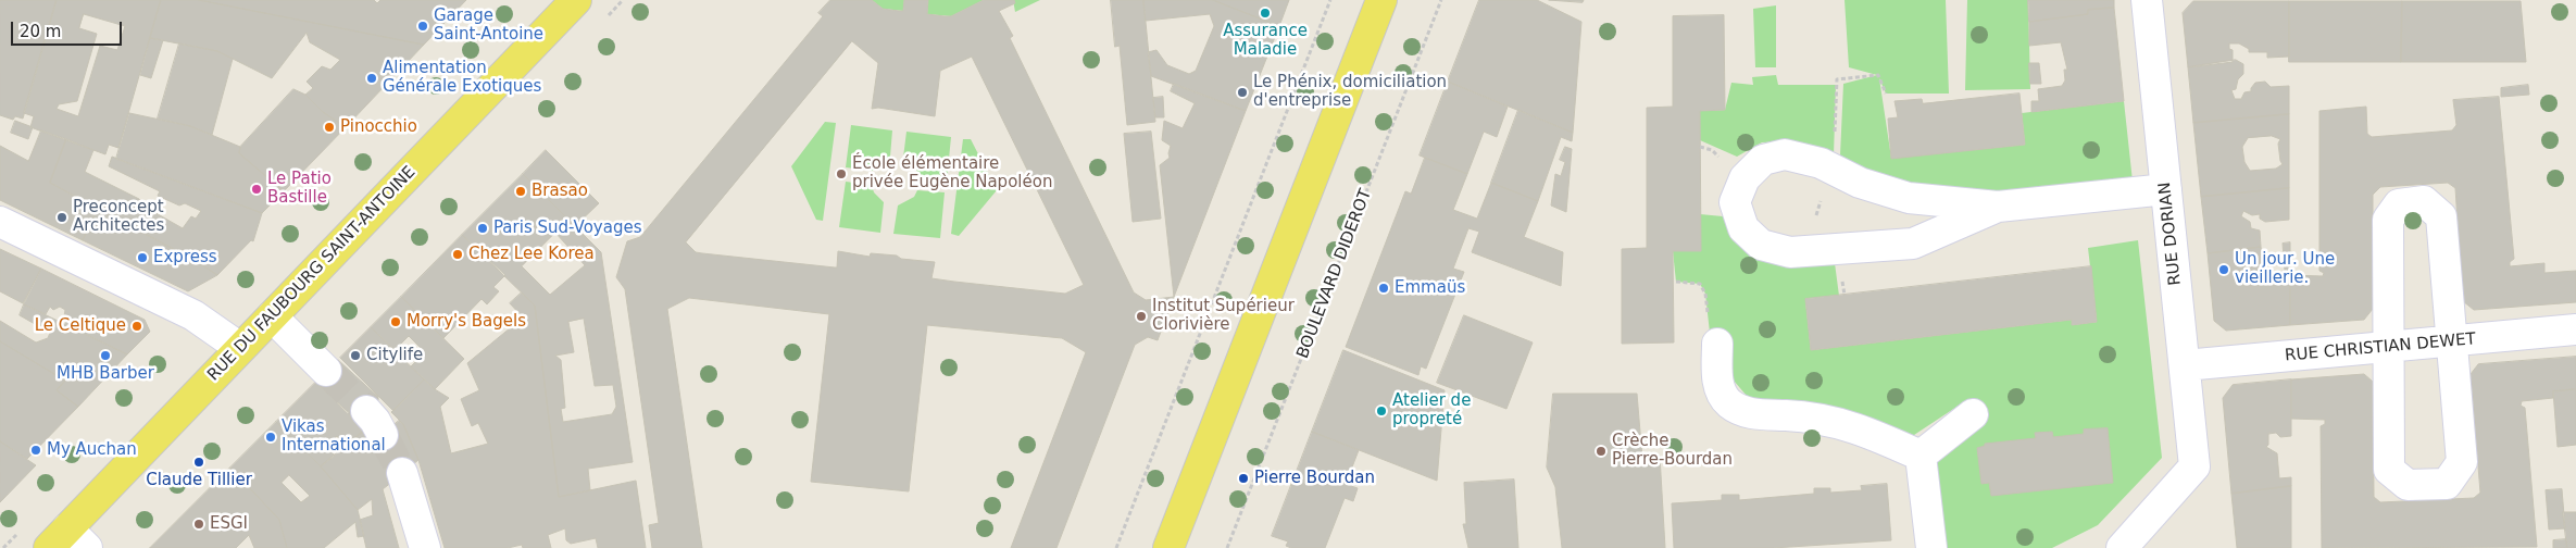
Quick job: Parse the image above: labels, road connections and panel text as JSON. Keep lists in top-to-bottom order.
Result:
{
  "streets": {
    "main road": ["RUE DU FAUBOURG SAINT-ANTOINE"],
    "street": ["RUE DORIAN", "RUE CHRISTIAN DEWET"],
    "path": ["BOULEVARD DIDEROT"]
  },
  "crossings": [
    ["RUE DORIAN", "RUE CHRISTIAN DEWET"]
  ],
  "places": [
    "Assurance Maladie",
    "Garage Saint-Antoine",
    "Alimentation Générale Exotiques",
    "Le Phénix, domiciliation d'entreprise",
    "Pinocchio",
    "École élémentaire privée Eugène Napoléon",
    "Le Patio Bastille",
    "Brasao",
    "Preconcept Architectes",
    "Paris Sud-Voyages",
    "Chez Lee Korea",
    "Express",
    "Un jour. Une vieillerie.",
    "Emmaüs",
    "Institut Supérieur Clorivière",
    "Morry's Bagels",
    "Le Celtique",
    "MHB Barber",
    "Citylife",
    "Atelier de propreté",
    "Vikas International",
    "My Auchan",
    "Crèche Pierre-Bourdan",
    "Claude Tillier",
    "Pierre Bourdan",
    "ESGI"
  ],
  "scale_bar": "20 m"
}
